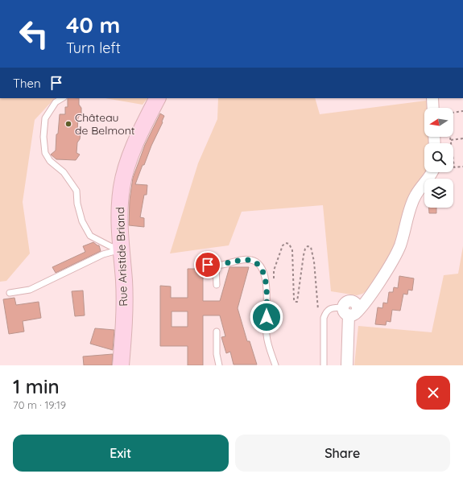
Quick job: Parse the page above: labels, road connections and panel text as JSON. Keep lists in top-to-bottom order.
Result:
{
  "streets": {
    "street": ["Rue Aristide Briand"]
  },
  "places": ["Château de Belmont"],
  "north": "left",
  "page": {
    "turn": ["40 m", "Turn left"],
    "then": "Then",
    "heading": ["1 min", "70 m · 19:19"],
    "buttons": ["Exit", "Share"]
  }
}
